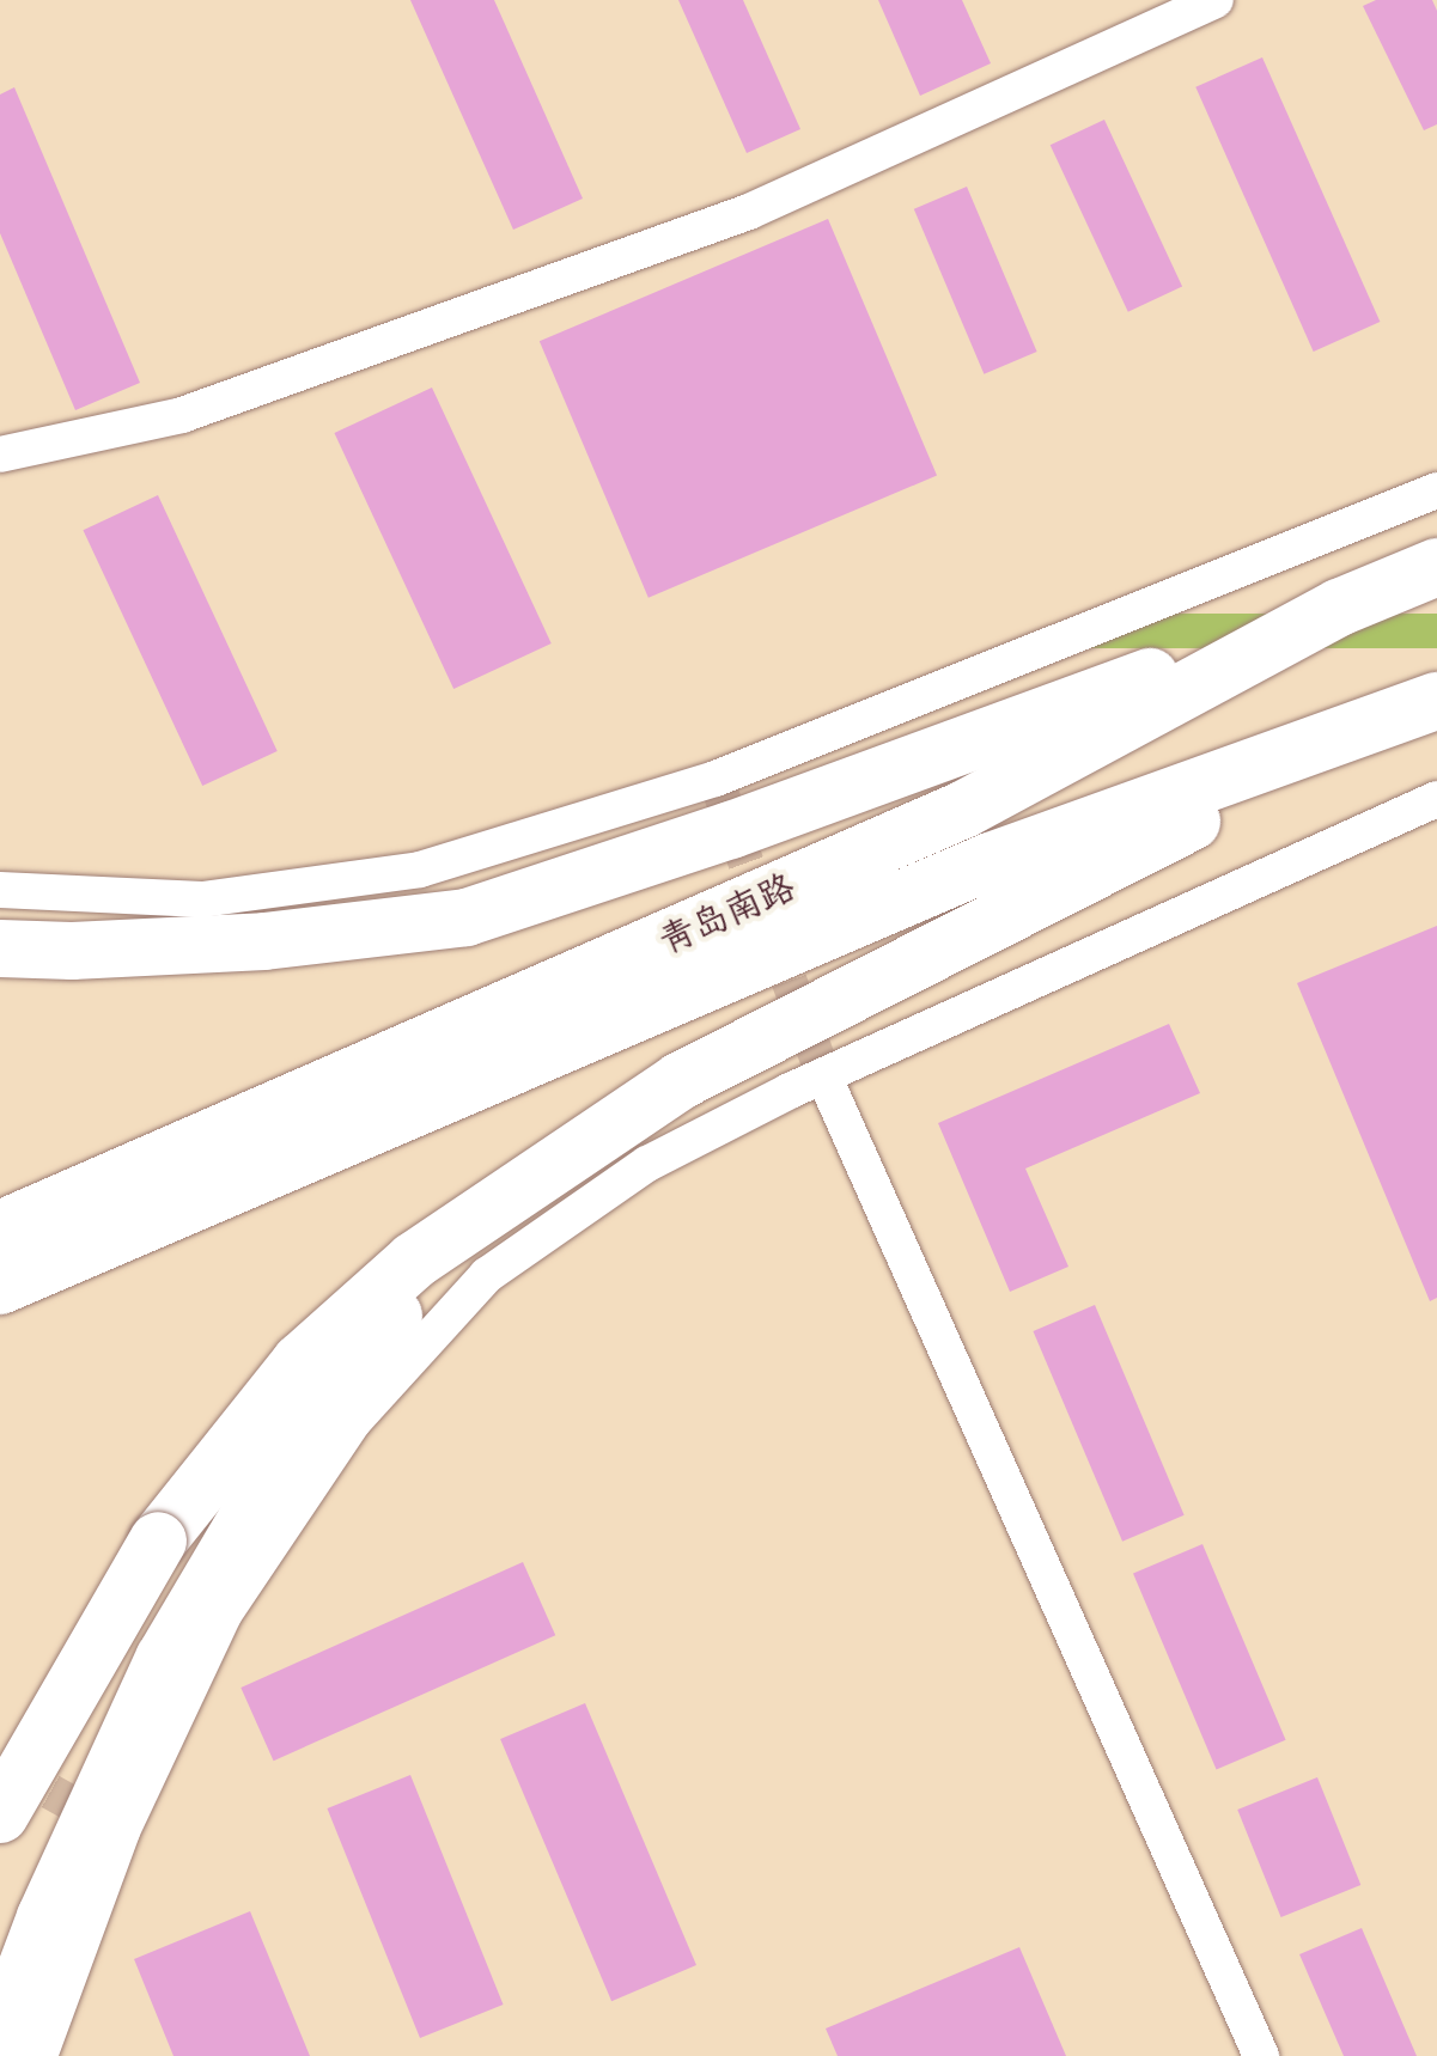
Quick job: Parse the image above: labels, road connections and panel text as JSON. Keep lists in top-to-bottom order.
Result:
{
  "streets": {
    "main road": ["青岛南路"]
  }
}
